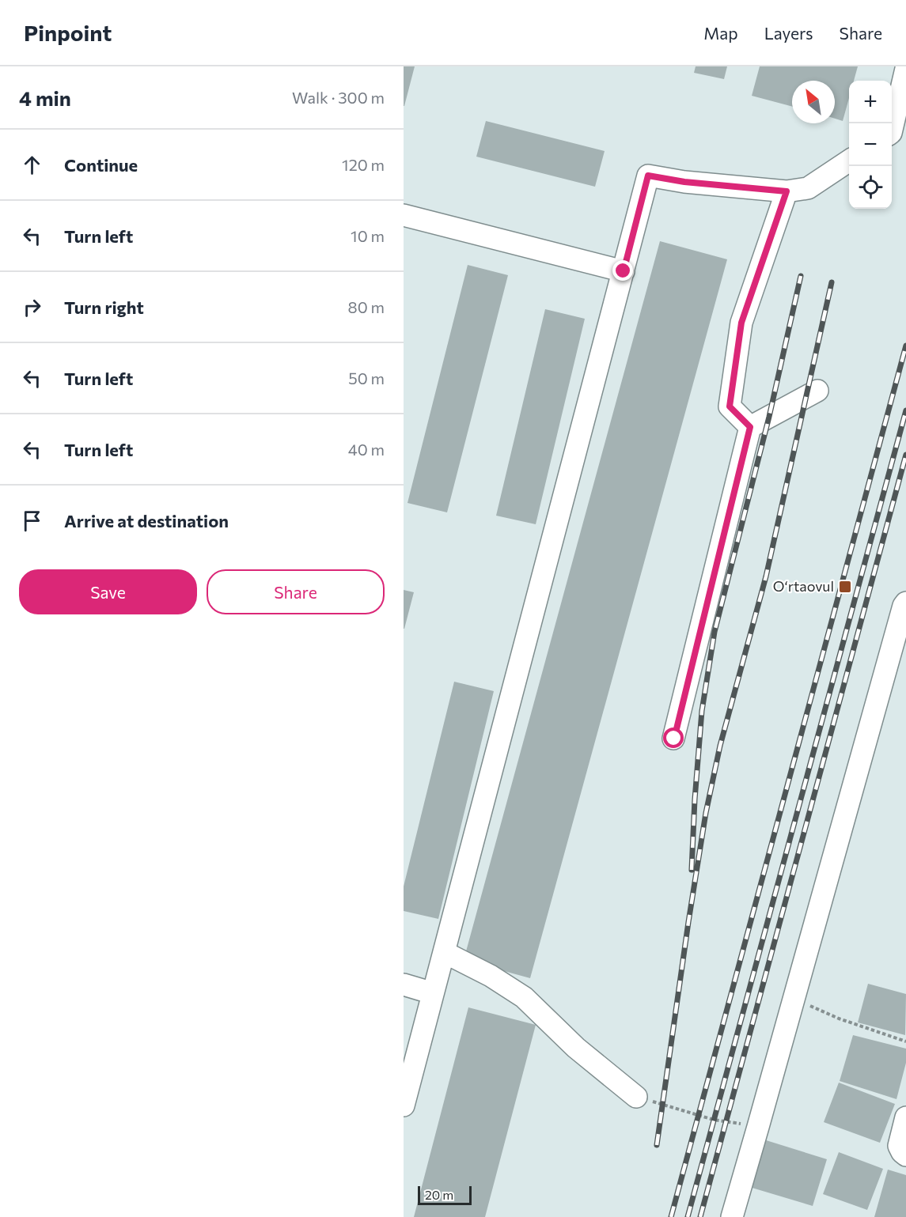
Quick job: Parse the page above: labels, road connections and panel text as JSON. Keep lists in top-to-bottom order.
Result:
{
  "places": {
    "transit": ["Oʻrtaovul"]
  },
  "scale_bar": "20 m",
  "north": "top left",
  "page": {
    "header": "Pinpoint",
    "nav": ["Map", "Layers", "Share"],
    "heading": ["4 min", "Walk · 300 m"],
    "map_buttons": ["+", "−"],
    "list": [
      ["Continue", "120 m"],
      ["Turn left", "10 m"],
      ["Turn right", "80 m"],
      ["Turn left", "50 m"],
      ["Turn left", "40 m"],
      "Arrive at destination"
    ],
    "buttons": ["Save", "Share"],
    "scale": "20 m"
  }
}
